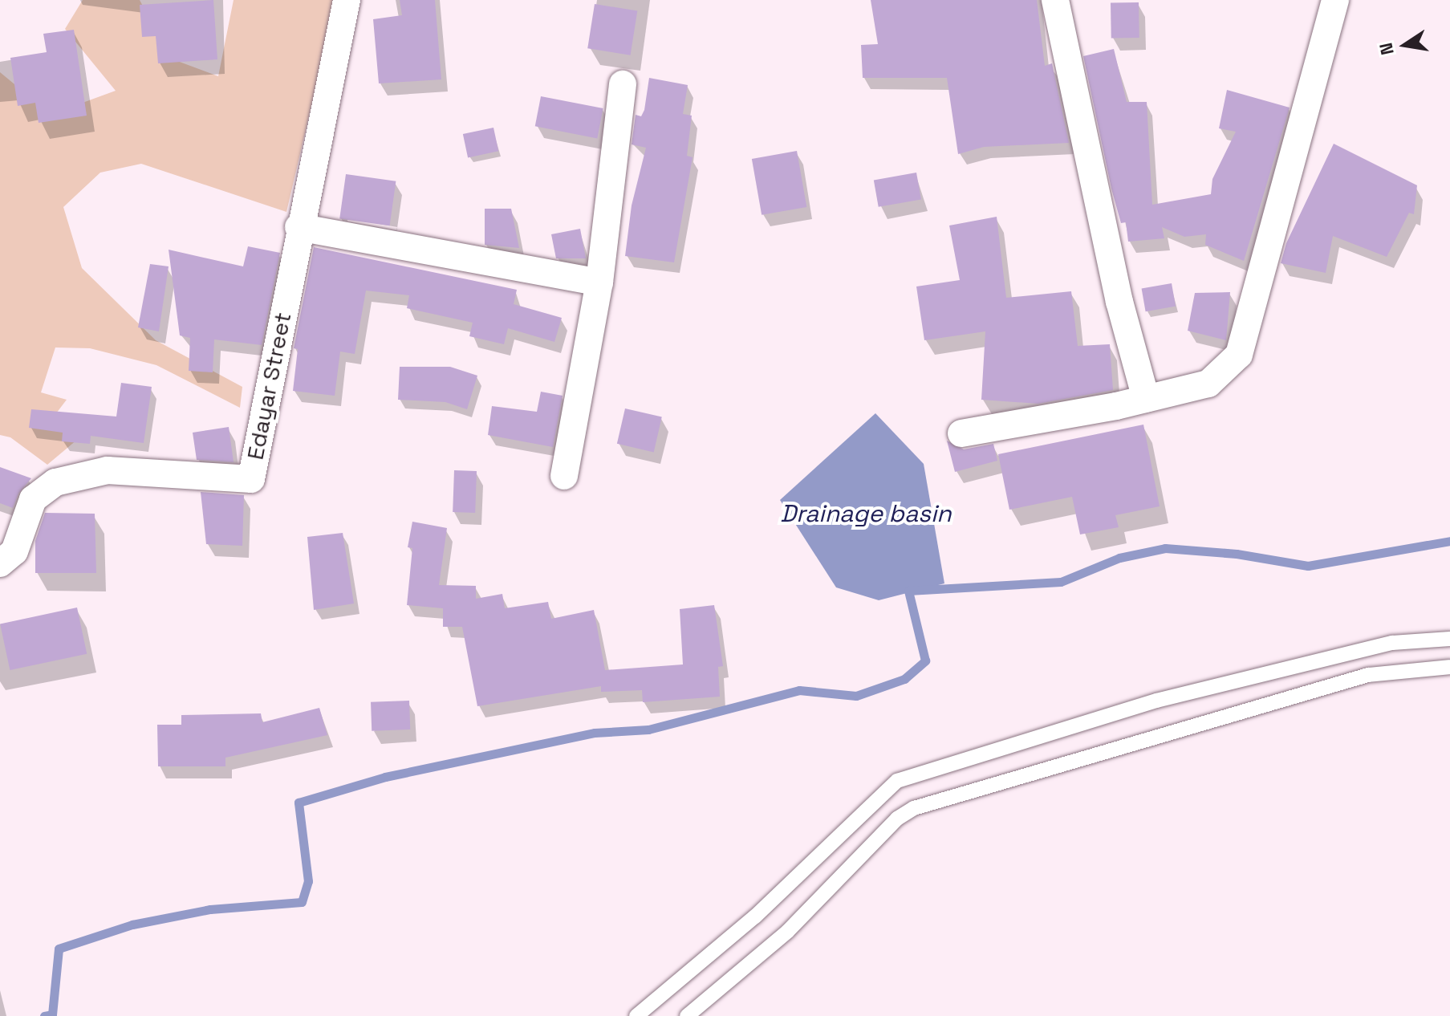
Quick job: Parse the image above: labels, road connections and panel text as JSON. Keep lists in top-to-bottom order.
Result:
{
  "streets": {
    "street": ["Edayar Street"]
  },
  "water": ["Drainage basin"],
  "north": "left"
}
